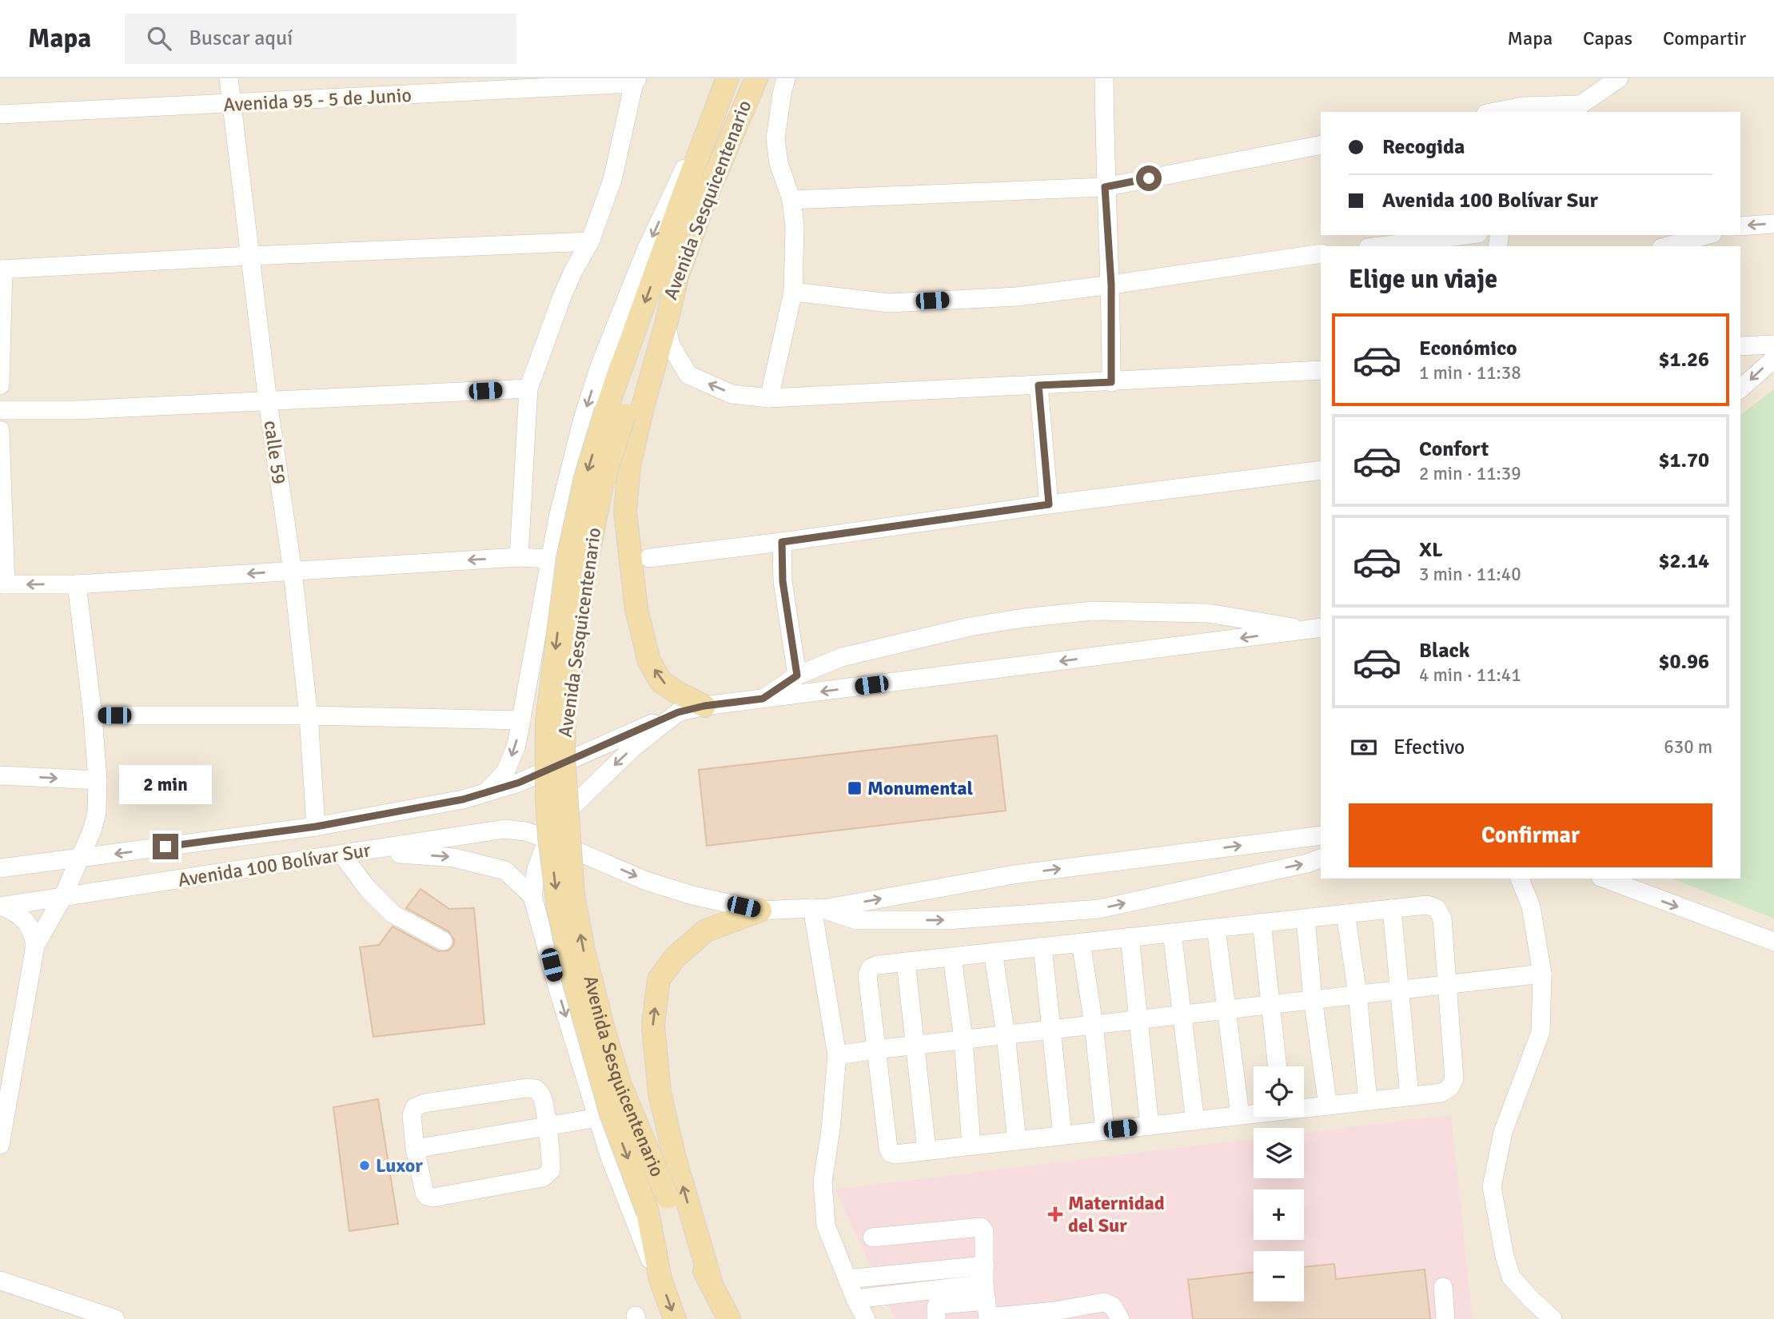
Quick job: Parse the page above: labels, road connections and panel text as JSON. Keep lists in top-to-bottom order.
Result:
{
  "streets": {
    "main road": ["Avenida Sesquicentenario"],
    "street": ["Avenida 95 - 5 de Junio", "calle 59", "Avenida 100 Bolívar Sur"]
  },
  "crossings": [
    ["Avenida 95 - 5 de Junio", "calle 59"],
    ["calle 59", "Avenida 100 Bolívar Sur"]
  ],
  "places": {
    "transit": ["Monumental"],
    "other": ["Luxor"],
    "health": ["Maternidad del Sur"]
  },
  "page": {
    "header": "Mapa",
    "search": "Buscar aquí",
    "nav": ["Mapa", "Capas", "Compartir"],
    "banner": ["Recogida", "Avenida 100 Bolívar Sur"],
    "heading": "Elige un viaje",
    "list": [
      {
        "name": "Económico",
        "note": "1 min · 11:38",
        "value": "$1.26"
      },
      {
        "name": "Confort",
        "note": "2 min · 11:39",
        "value": "$1.70"
      },
      {
        "name": "XL",
        "note": "3 min · 11:40",
        "value": "$2.14"
      },
      {
        "name": "Black",
        "note": "4 min · 11:41",
        "value": "$0.96"
      }
    ],
    "pay": ["Efectivo", "630 m"],
    "bubble": "2 min",
    "buttons": "Confirmar",
    "map_buttons": ["+", "−"]
  }
}
